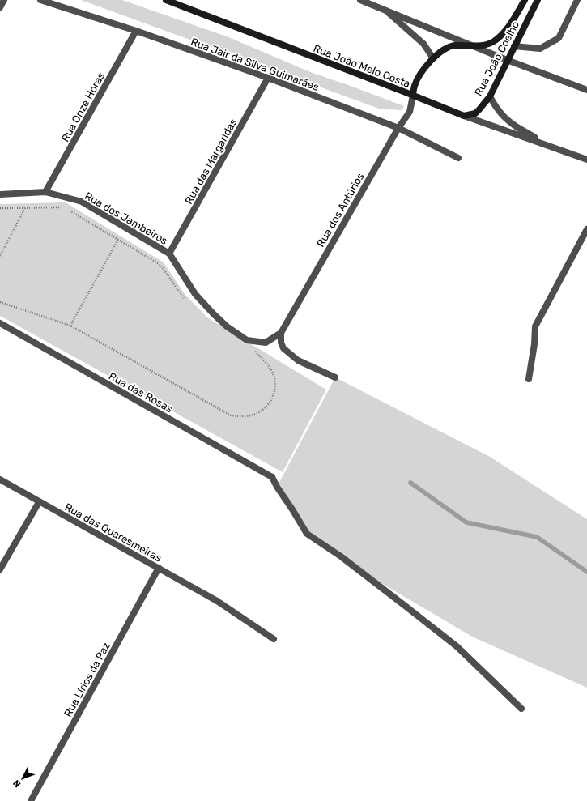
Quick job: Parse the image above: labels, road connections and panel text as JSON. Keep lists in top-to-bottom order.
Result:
{
  "streets": {
    "street": [
      "Rua João Coelho",
      "Rua Jair da Silva Guimarães",
      "Rua João Melo Costa",
      "Rua Onze Horas",
      "Rua das Margaridas",
      "Rua dos Antúrios",
      "Rua dos Jambeiros",
      "Rua das Rosas",
      "Rua das Quaresmeiras",
      "Rua Lírios da Paz"
    ]
  },
  "crossings": [
    ["Rua João Coelho", "Rua João Melo Costa"],
    ["Rua João Coelho", "Rua dos Antúrios"],
    ["Rua Jair da Silva Guimarães", "Rua Onze Horas"],
    ["Rua Jair da Silva Guimarães", "Rua das Margaridas"],
    ["Rua Jair da Silva Guimarães", "Rua dos Antúrios"],
    ["Rua João Melo Costa", "Rua dos Antúrios"],
    ["Rua Onze Horas", "Rua dos Jambeiros"],
    ["Rua das Margaridas", "Rua dos Jambeiros"],
    ["Rua dos Antúrios", "Rua dos Jambeiros"],
    ["Rua das Quaresmeiras", "Rua Lírios da Paz"]
  ],
  "north": "bottom left"
}
